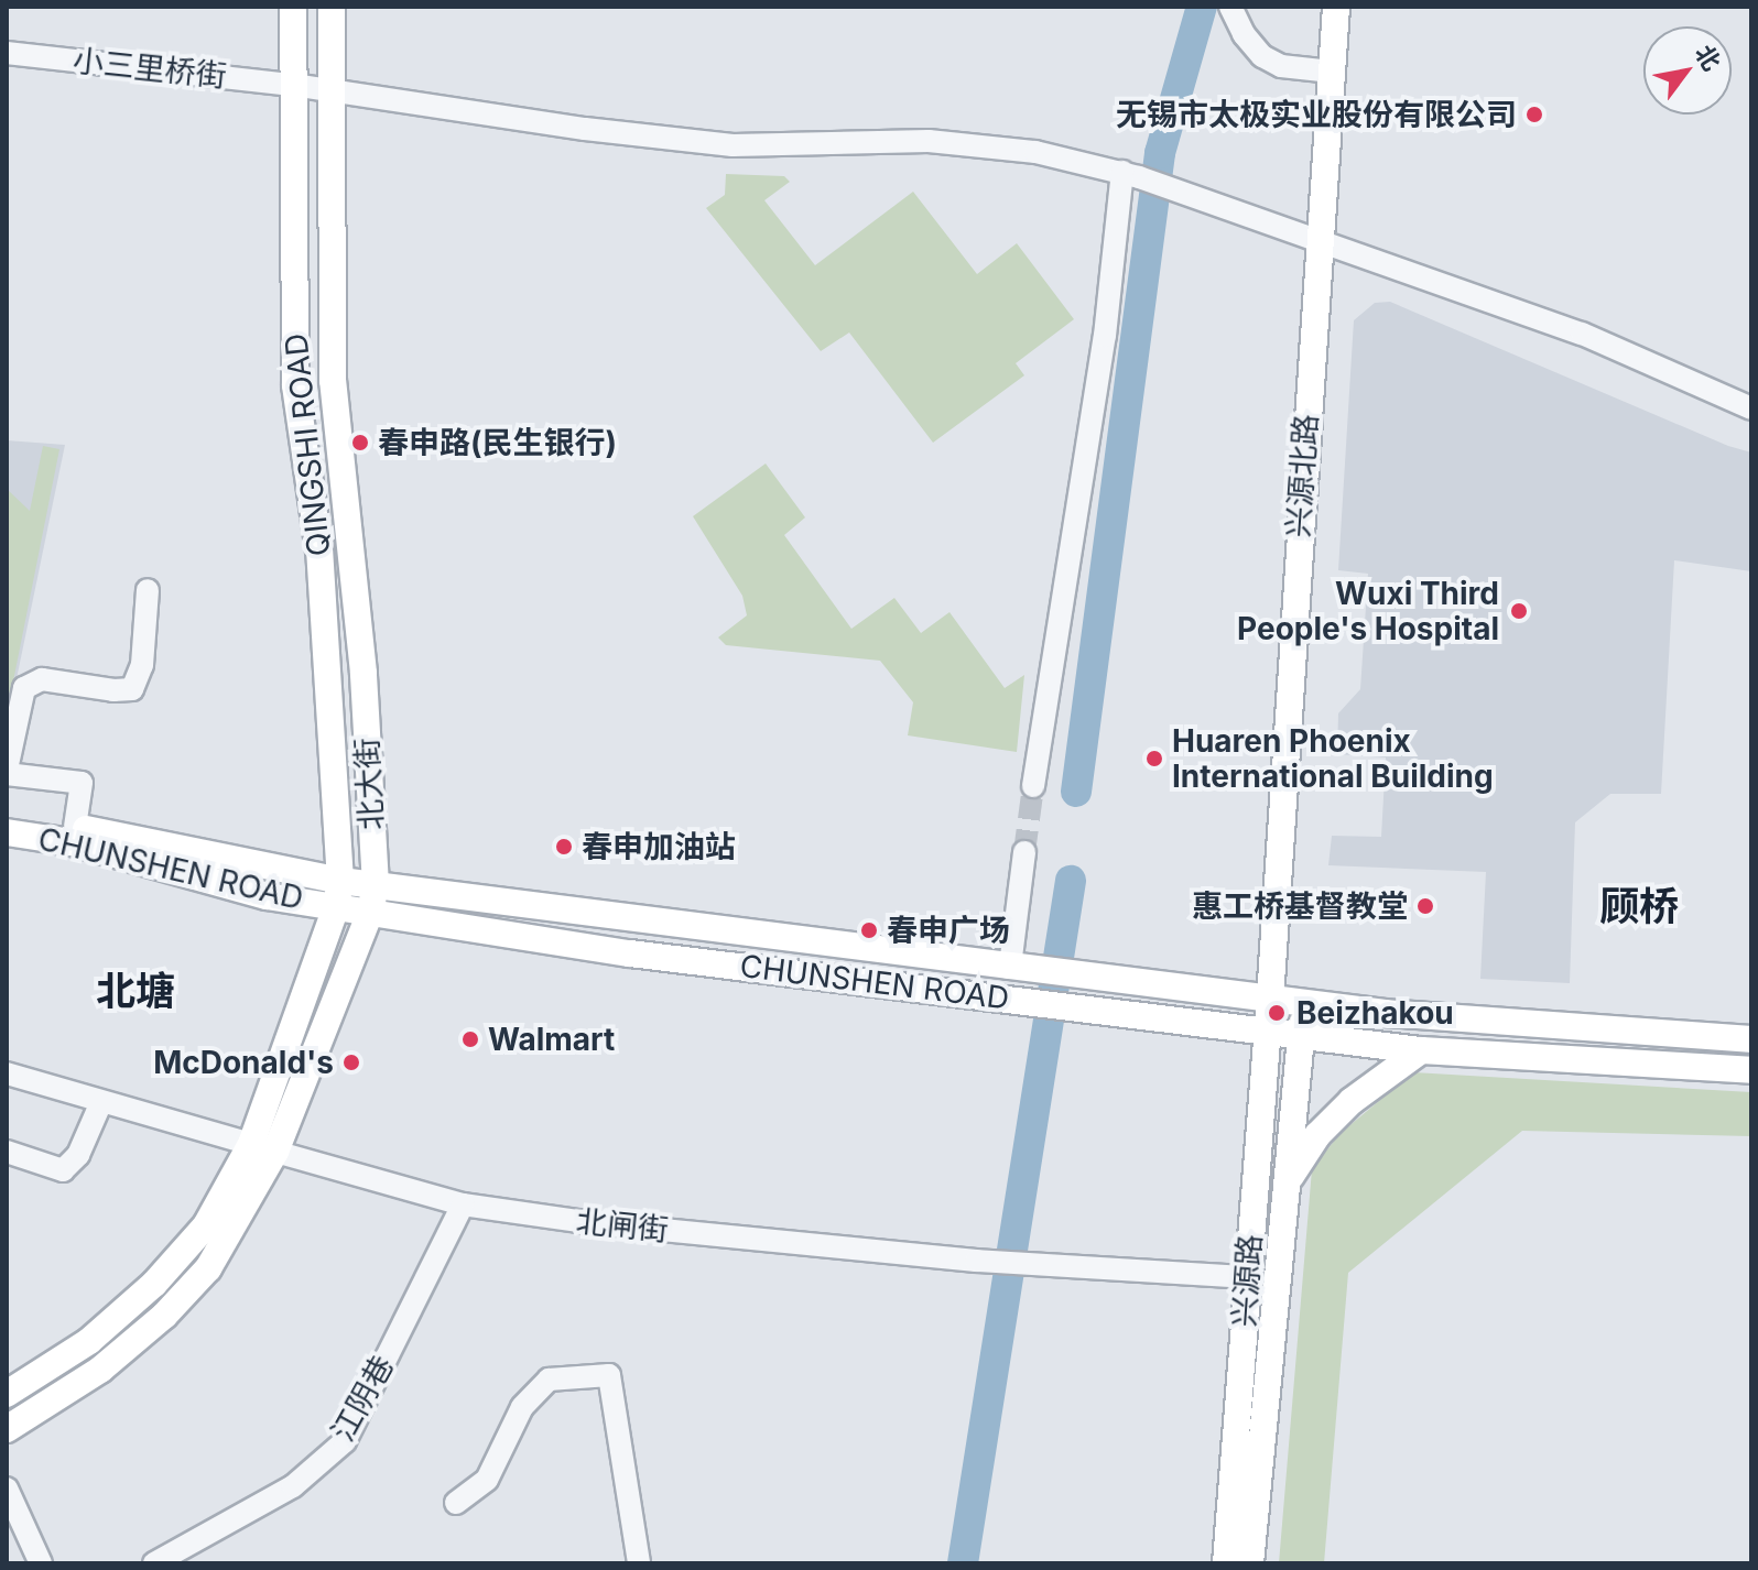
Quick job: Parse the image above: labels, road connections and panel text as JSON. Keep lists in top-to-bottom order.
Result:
{
  "streets": {
    "main road": [
      "QINGSHI ROAD",
      "兴源北路",
      "北大街",
      "CHUNSHEN ROAD",
      "兴源路"
    ],
    "street": ["小三里桥街", "北闸街", "江阴巷"]
  },
  "crossings": [
    ["小三里桥街", "QINGSHI ROAD"],
    ["小三里桥街", "兴源北路"],
    ["小三里桥街", "北大街"],
    ["QINGSHI ROAD", "CHUNSHEN ROAD"],
    ["兴源北路", "CHUNSHEN ROAD"],
    ["兴源北路", "兴源路"],
    ["北大街", "CHUNSHEN ROAD"],
    ["北大街", "北闸街"],
    ["CHUNSHEN ROAD", "兴源路"],
    ["北闸街", "兴源路"],
    ["北闸街", "江阴巷"]
  ],
  "districts": ["顾桥", "北塘"],
  "places": [
    "无锡市太极实业股份有限公司",
    "春申路(民生银行)",
    "Wuxi Third People's Hospital",
    "Huaren Phoenix International Building",
    "春申加油站",
    "惠工桥基督教堂",
    "春申广场",
    "Beizhakou",
    "Walmart",
    "McDonald's"
  ],
  "north": "top right"
}
